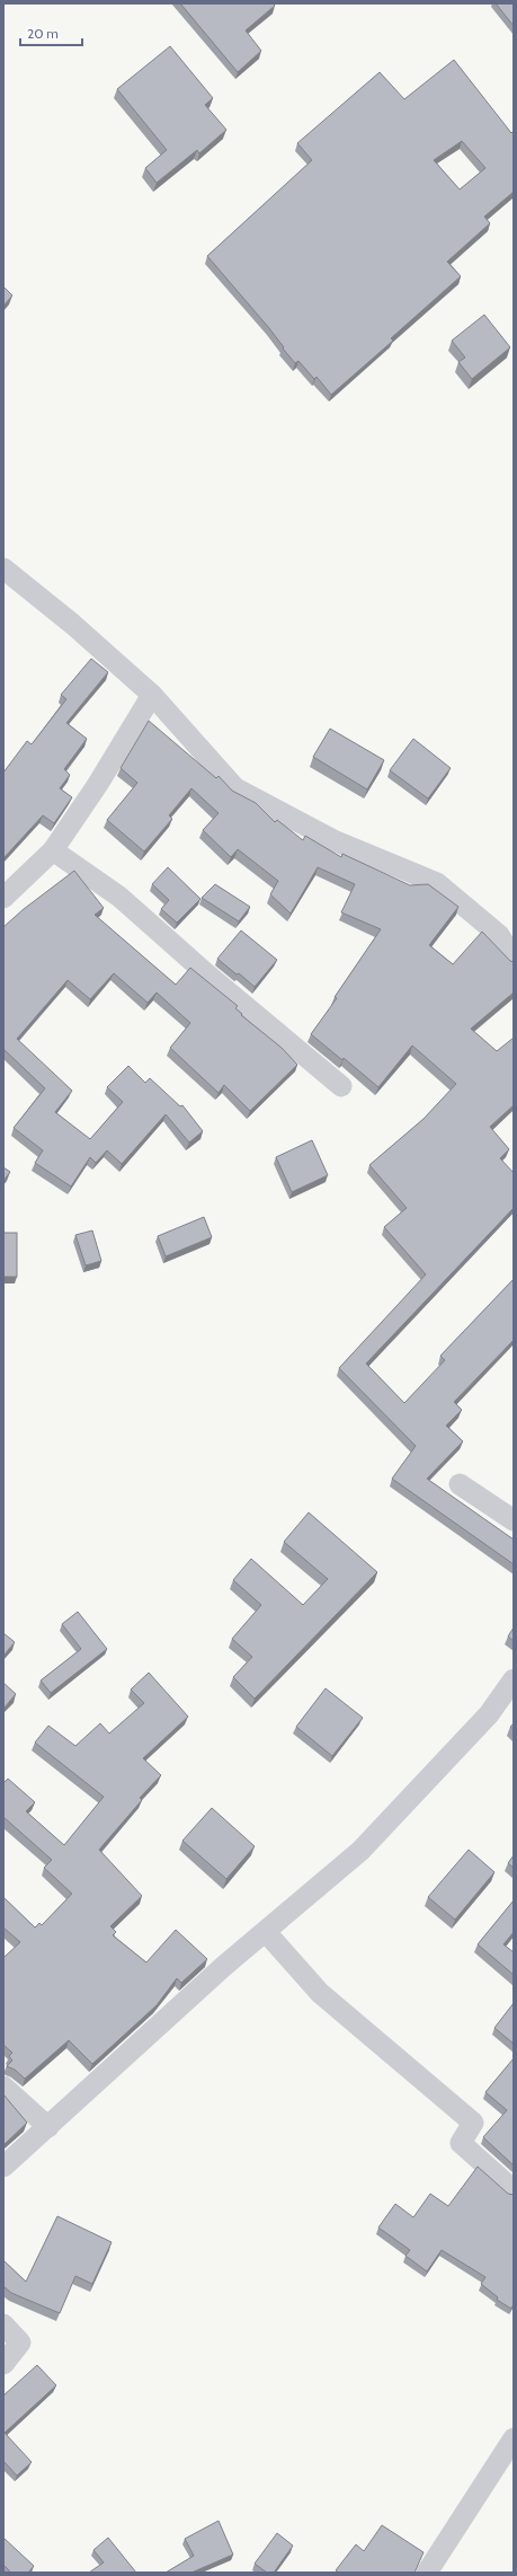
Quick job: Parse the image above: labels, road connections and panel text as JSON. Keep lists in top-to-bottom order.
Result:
{
  "scale_bar": "20 m"
}
